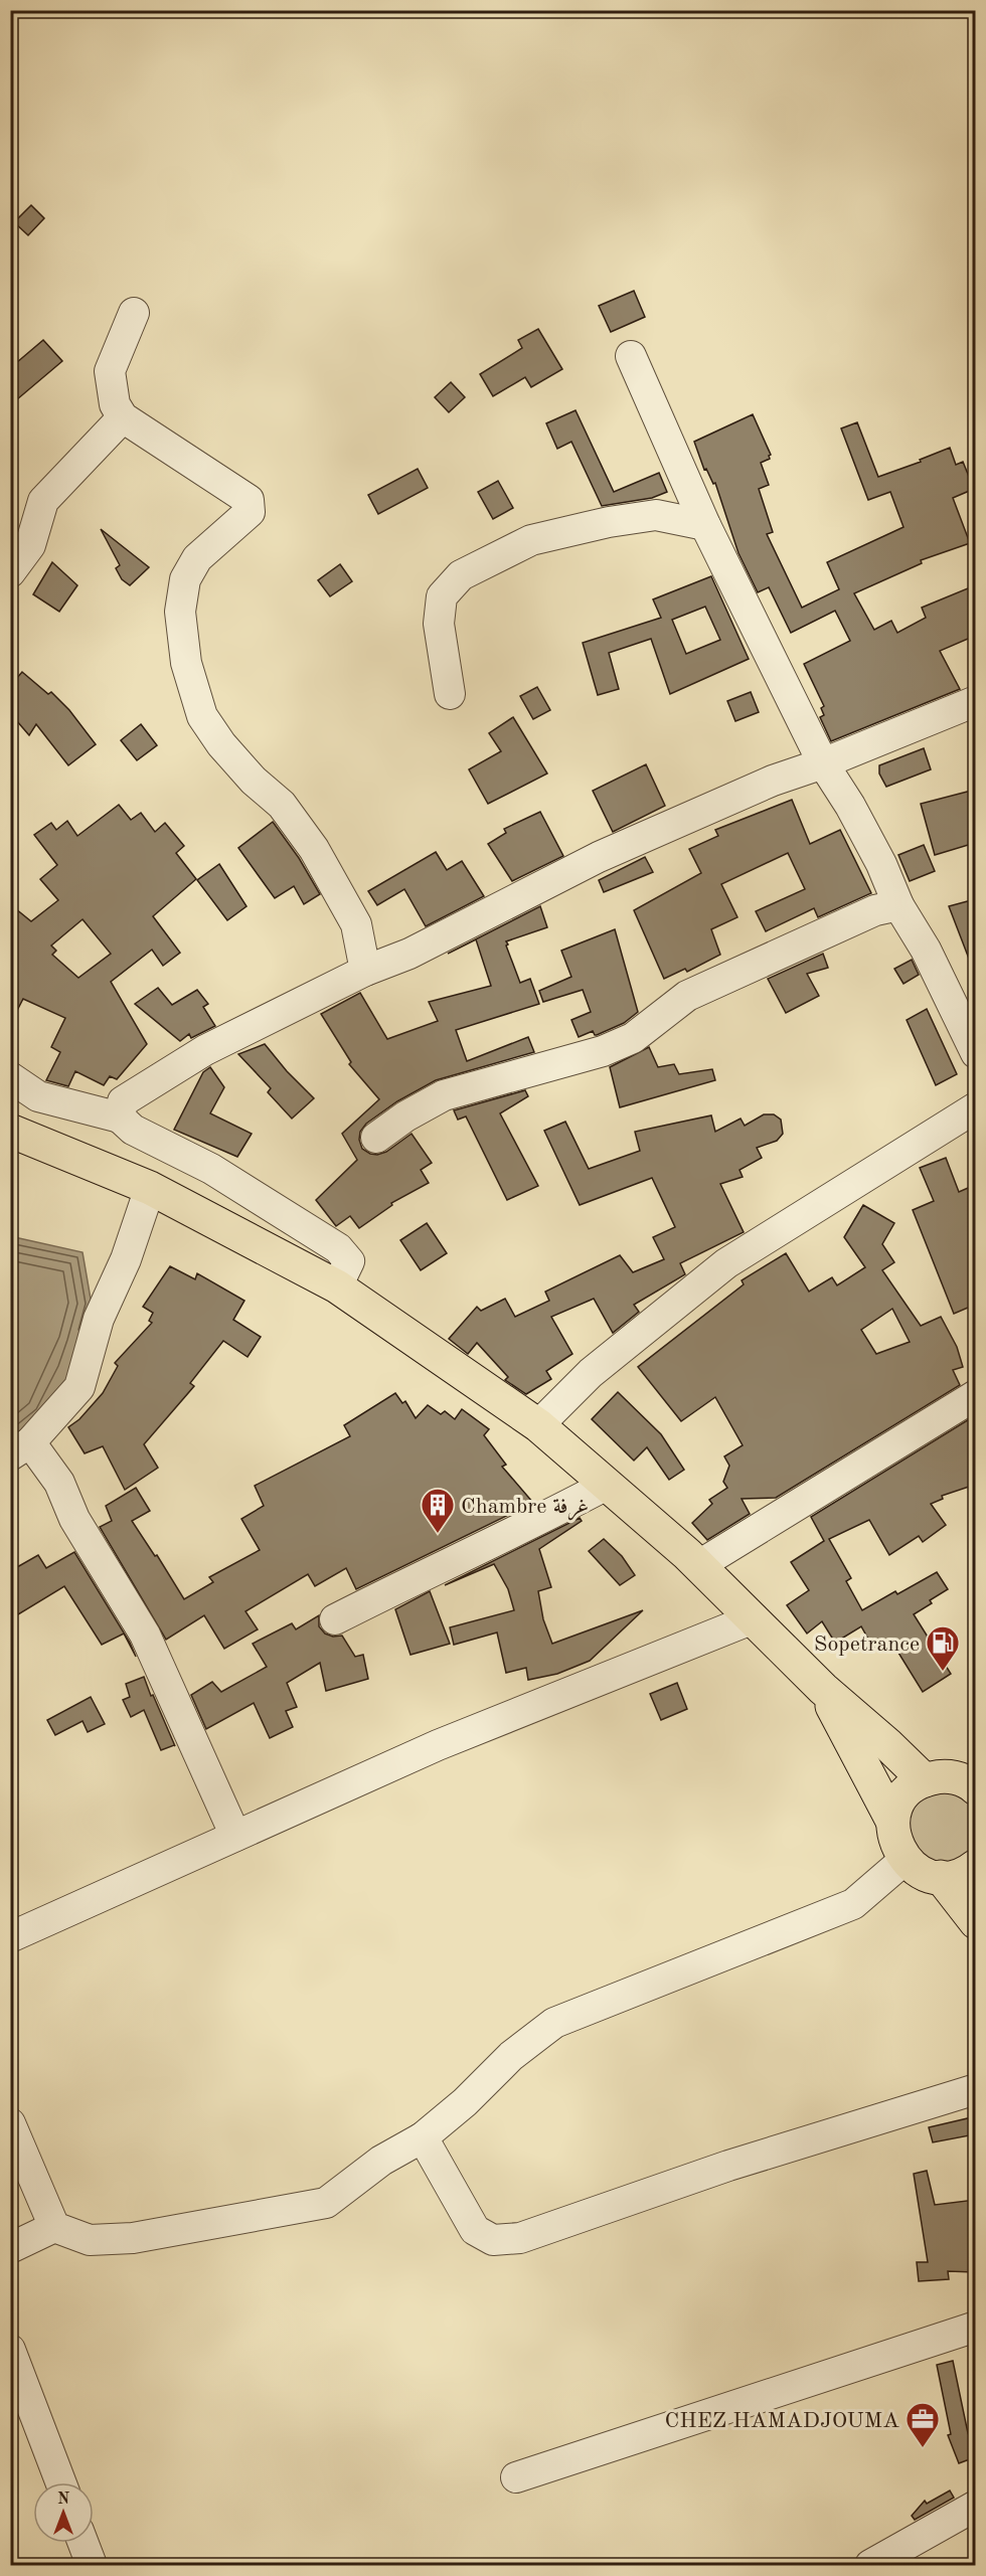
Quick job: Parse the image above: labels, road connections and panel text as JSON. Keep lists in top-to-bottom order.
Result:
{
  "places": {
    "building": ["Chambre غرفة"],
    "fuel station": ["Sopetrance"],
    "office": ["CHEZ HAMADJOUMA"]
  },
  "north": "top"
}
